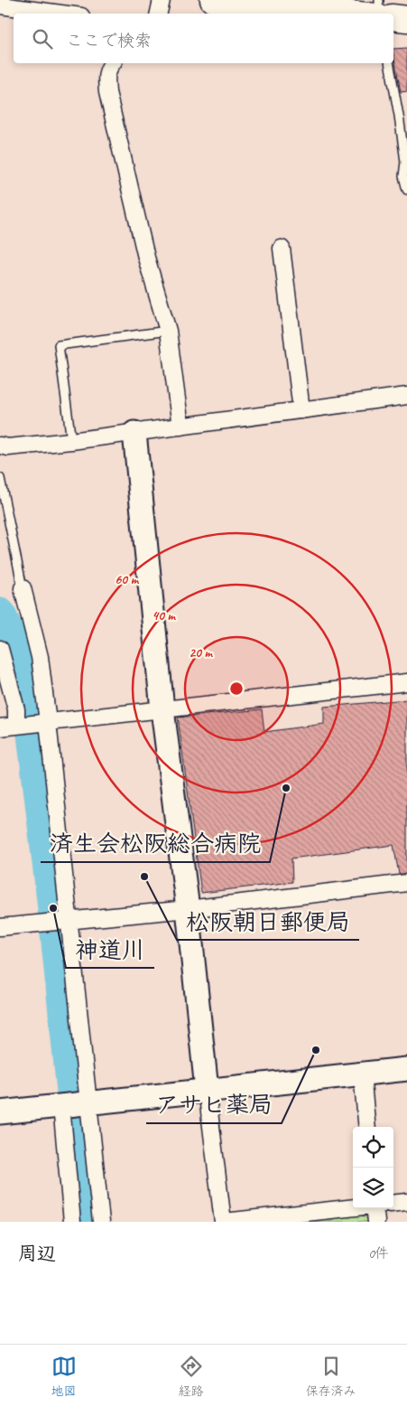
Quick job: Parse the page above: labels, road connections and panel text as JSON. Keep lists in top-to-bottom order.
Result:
{
  "places": [
    "済生会松阪総合病院",
    "松阪朝日郵便局",
    "神道川",
    "アサヒ薬局"
  ],
  "page": {
    "search": "ここで検索",
    "heading": ["周辺", "0件"],
    "nav": ["地図", "経路", "保存済み"]
  },
  "rings": ["60 m", "40 m", "20 m"]
}
